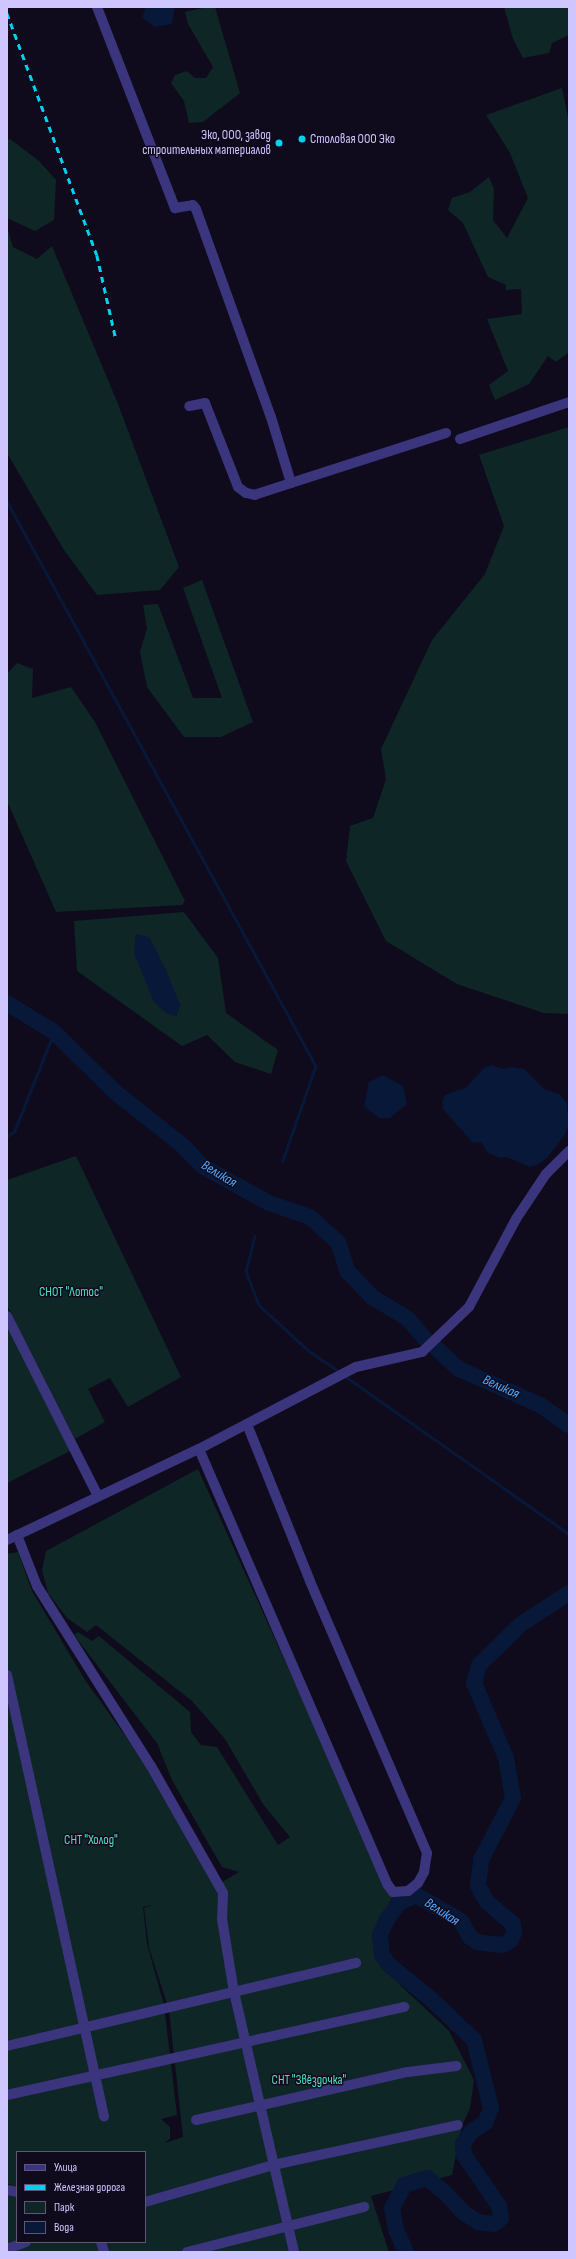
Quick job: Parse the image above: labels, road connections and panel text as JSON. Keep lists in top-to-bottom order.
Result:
{
  "water": ["Великая"],
  "parks": ["СНОТ \"Лотос\"", "СНТ \"Холод\"", "СНТ \"Звёздочка\""],
  "places": ["Столовая ООО Эко", "Эко, ООО, завод строительных материалов"],
  "legend": [
    "Улица",
    "Железная дорога",
    "Парк",
    "Вода"
  ]
}
